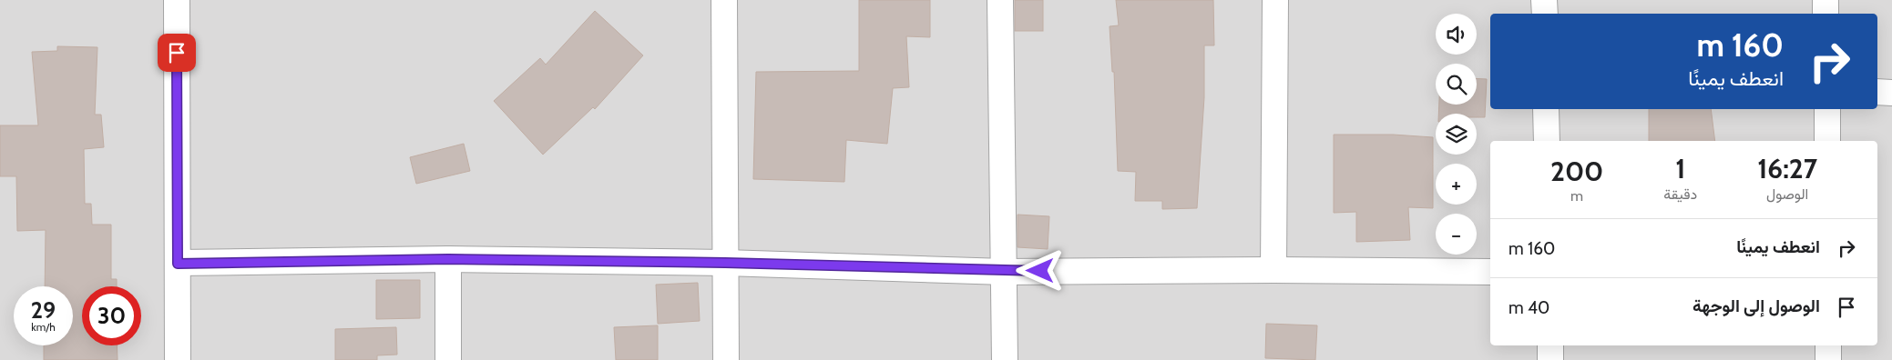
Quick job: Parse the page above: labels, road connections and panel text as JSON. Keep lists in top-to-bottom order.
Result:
{
  "page": {
    "map_buttons": ["+", "−"],
    "turn": ["160 m", "انعطف يمينًا"],
    "eta": [
      "16:27",
      "الوصول",
      "1",
      "دقيقة",
      "200",
      "m"
    ],
    "list": [
      {
        "name": "انعطف يمينًا",
        "value": "160 m"
      },
      {
        "name": "الوصول إلى الوجهة",
        "value": "40 m"
      }
    ],
    "speed": "29 km/h",
    "limit": "30"
  }
}
